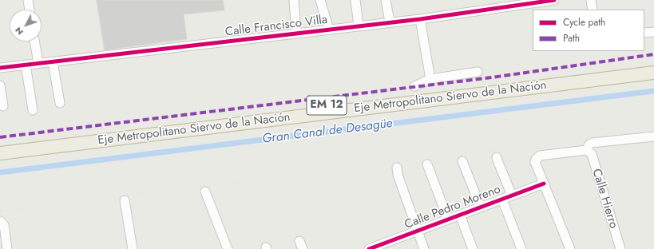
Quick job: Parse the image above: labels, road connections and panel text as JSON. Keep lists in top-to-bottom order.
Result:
{
  "streets": {
    "highway": ["Eje Metropolitano Siervo de la Nación", "EM 12"],
    "street": ["Calle Francisco Villa", "Calle Hierro", "Calle Pedro Moreno"]
  },
  "water": ["Gran Canal de Desagüe"],
  "legend": ["Cycle path", "Path"],
  "north": "bottom left"
}
